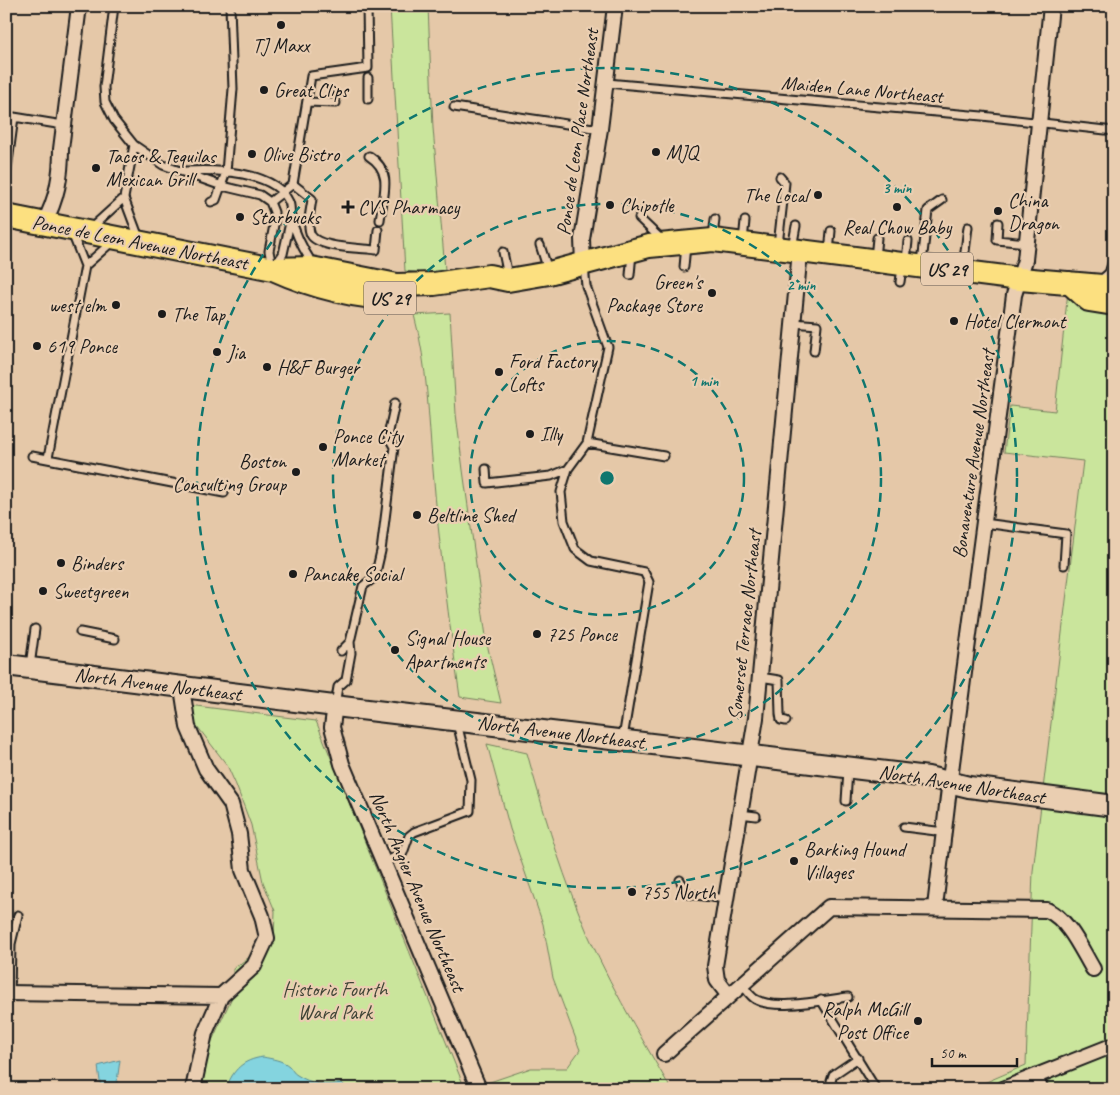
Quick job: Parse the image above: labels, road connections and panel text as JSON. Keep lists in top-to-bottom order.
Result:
{
  "streets": {
    "highway": ["Ponce de Leon Avenue Northeast", "US 29"],
    "main road": ["North Avenue Northeast"],
    "street": [
      "Ponce de Leon Place Northeast",
      "Bonaventure Avenue Northeast",
      "Somerset Terrace Northeast",
      "North Angier Avenue Northeast"
    ],
    "lane": ["Maiden Lane Northeast"]
  },
  "crossings": [
    ["Maiden Lane Northeast", "Ponce de Leon Place Northeast"],
    ["Maiden Lane Northeast", "Bonaventure Avenue Northeast"],
    ["Ponce de Leon Place Northeast", "Ponce de Leon Avenue Northeast"],
    ["Ponce de Leon Avenue Northeast", "Bonaventure Avenue Northeast"],
    ["Ponce de Leon Avenue Northeast", "Somerset Terrace Northeast"],
    ["Bonaventure Avenue Northeast", "North Avenue Northeast"],
    ["Somerset Terrace Northeast", "North Avenue Northeast"],
    ["North Avenue Northeast", "North Angier Avenue Northeast"]
  ],
  "parks": ["Historic Fourth Ward Park"],
  "places": {
    "other": [
      "TJ Maxx",
      "Great Clips",
      "MJQ",
      "Olive Bistro",
      "Tacos & Tequilas Mexican Grill",
      "The Local",
      "Chipotle",
      "Real Chow Baby",
      "China Dragon",
      "Starbucks",
      "Green's Package Store",
      "west elm",
      "The Tap",
      "Hotel Clermont",
      "619 Ponce",
      "Jia",
      "H&F Burger",
      "Ford Factory Lofts",
      "Illy",
      "Ponce City Market",
      "Boston Consulting Group",
      "Beltline Shed",
      "Binders",
      "Pancake Social",
      "Sweetgreen",
      "725 Ponce",
      "Signal House Apartments",
      "Barking Hound Villages",
      "755 North",
      "Ralph McGill Post Office"
    ],
    "health": ["CVS Pharmacy"]
  },
  "scale_bar": "50 m",
  "rings": ["3 min", "2 min", "1 min"]
}
